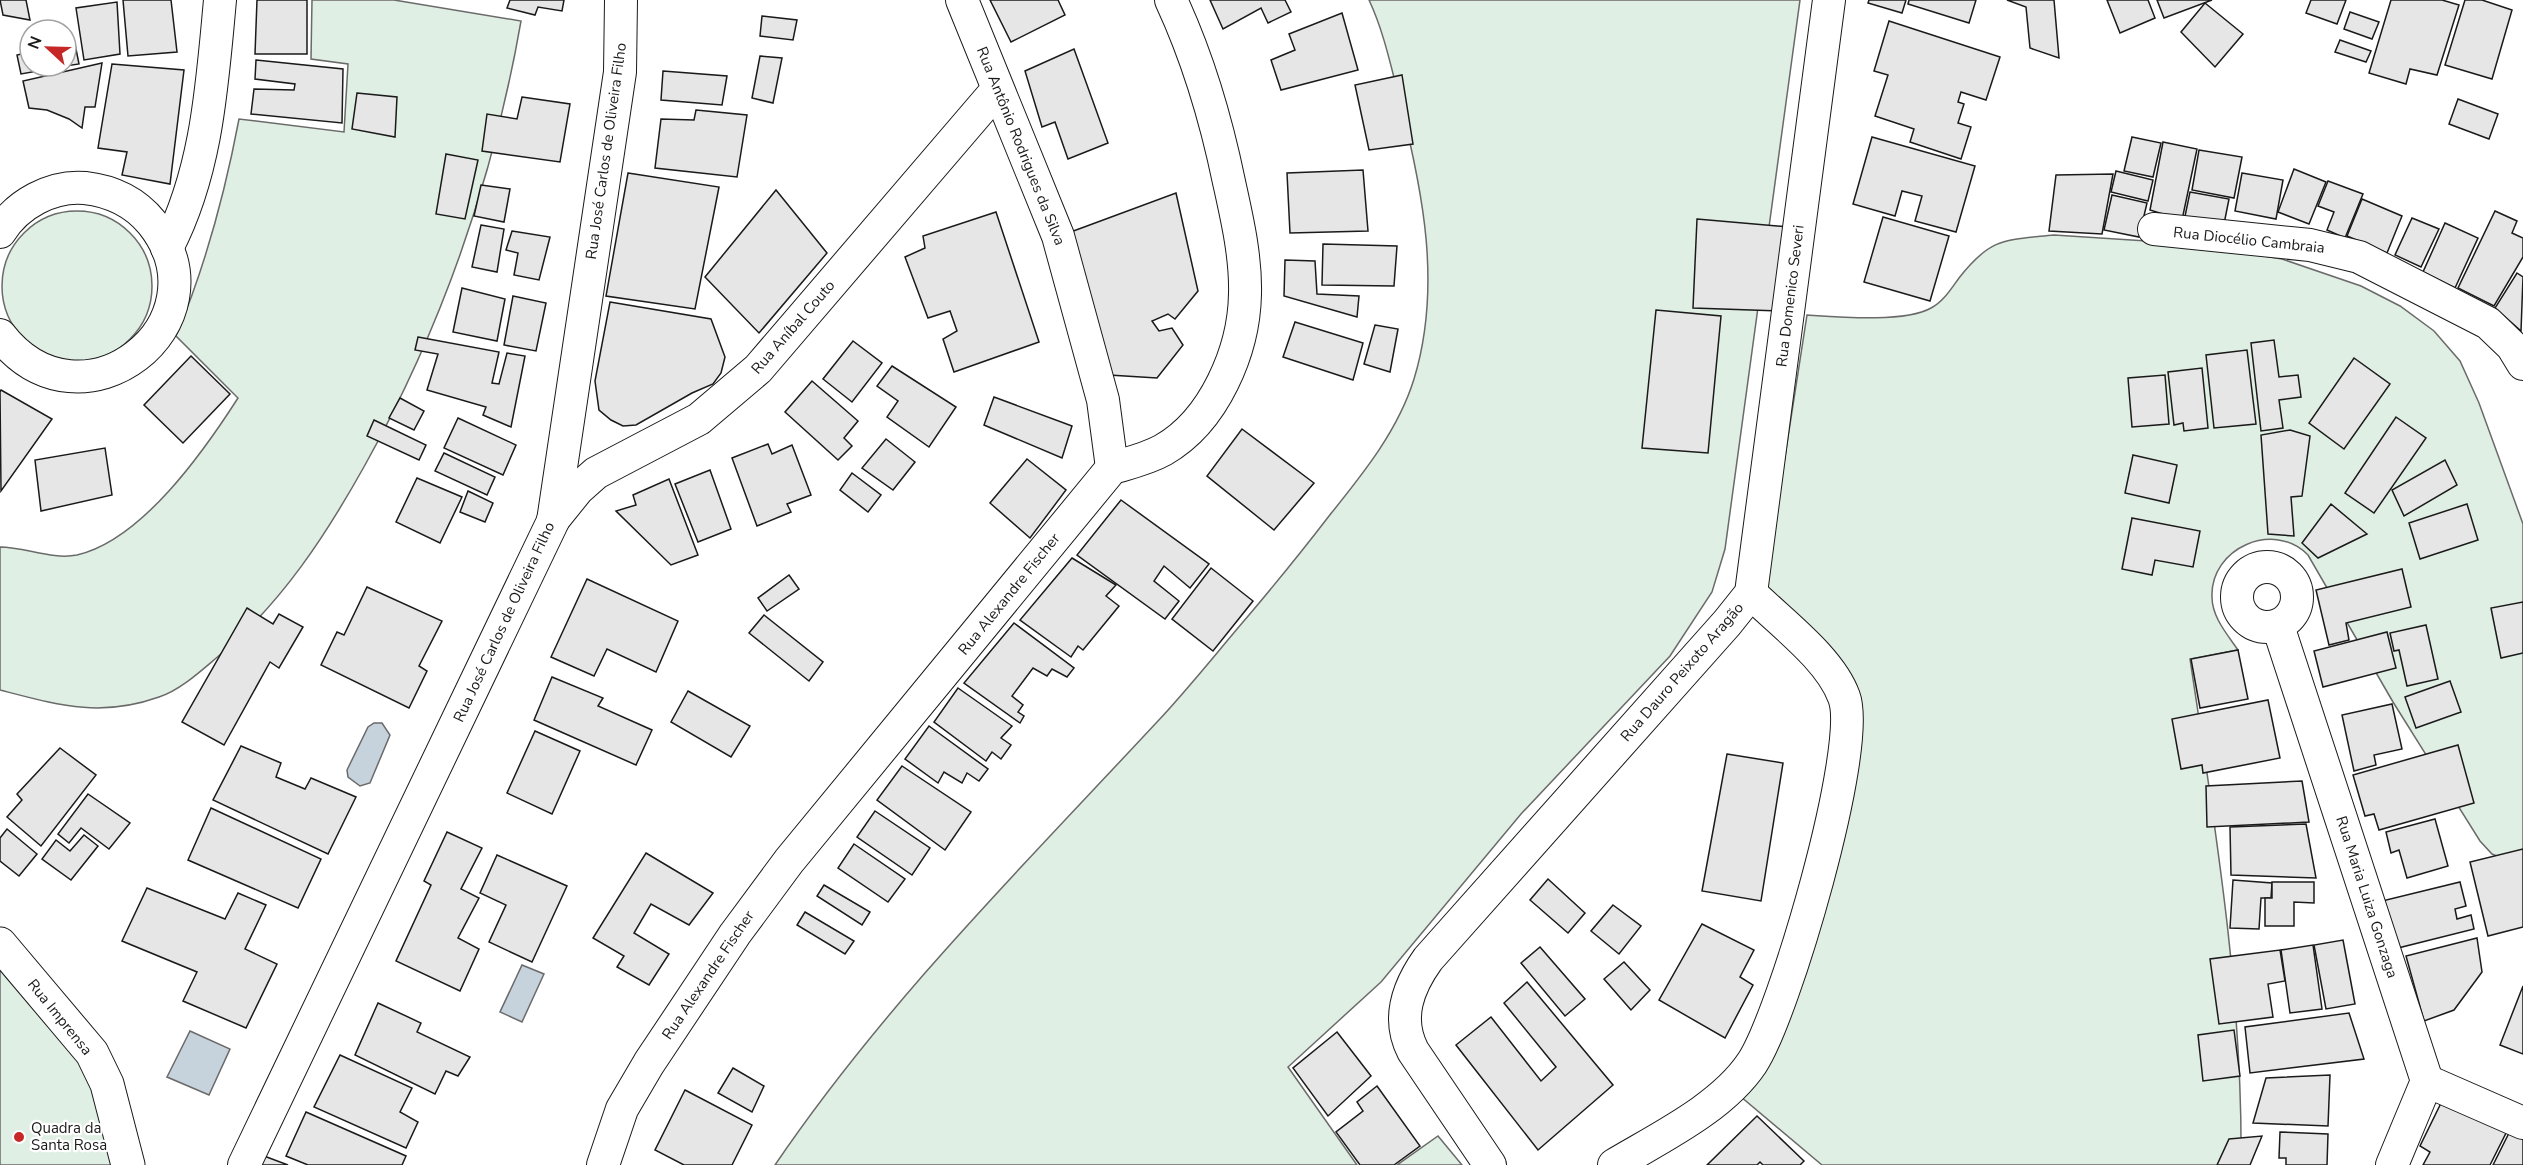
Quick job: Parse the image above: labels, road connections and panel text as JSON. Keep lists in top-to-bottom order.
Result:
{
  "streets": {
    "street": [
      "Rua Antônio Rodrigues da Silva",
      "Rua José Carlos de Oliveira Filho",
      "Rua Diocélio Cambraia",
      "Rua Domenico Severi",
      "Rua Aníbal Couto",
      "Rua Alexandre Fischer",
      "Rua Dauro Peixoto Aragão",
      "Rua Maria Luiza Gonzaga",
      "Rua Imprensa"
    ]
  },
  "crossings": [
    ["Rua Antônio Rodrigues da Silva", "Rua Aníbal Couto"],
    ["Rua Antônio Rodrigues da Silva", "Rua Alexandre Fischer"],
    ["Rua José Carlos de Oliveira Filho", "Rua Aníbal Couto"],
    ["Rua Domenico Severi", "Rua Dauro Peixoto Aragão"]
  ],
  "places": ["Quadra da Santa Rosa"],
  "north": "left"
}
